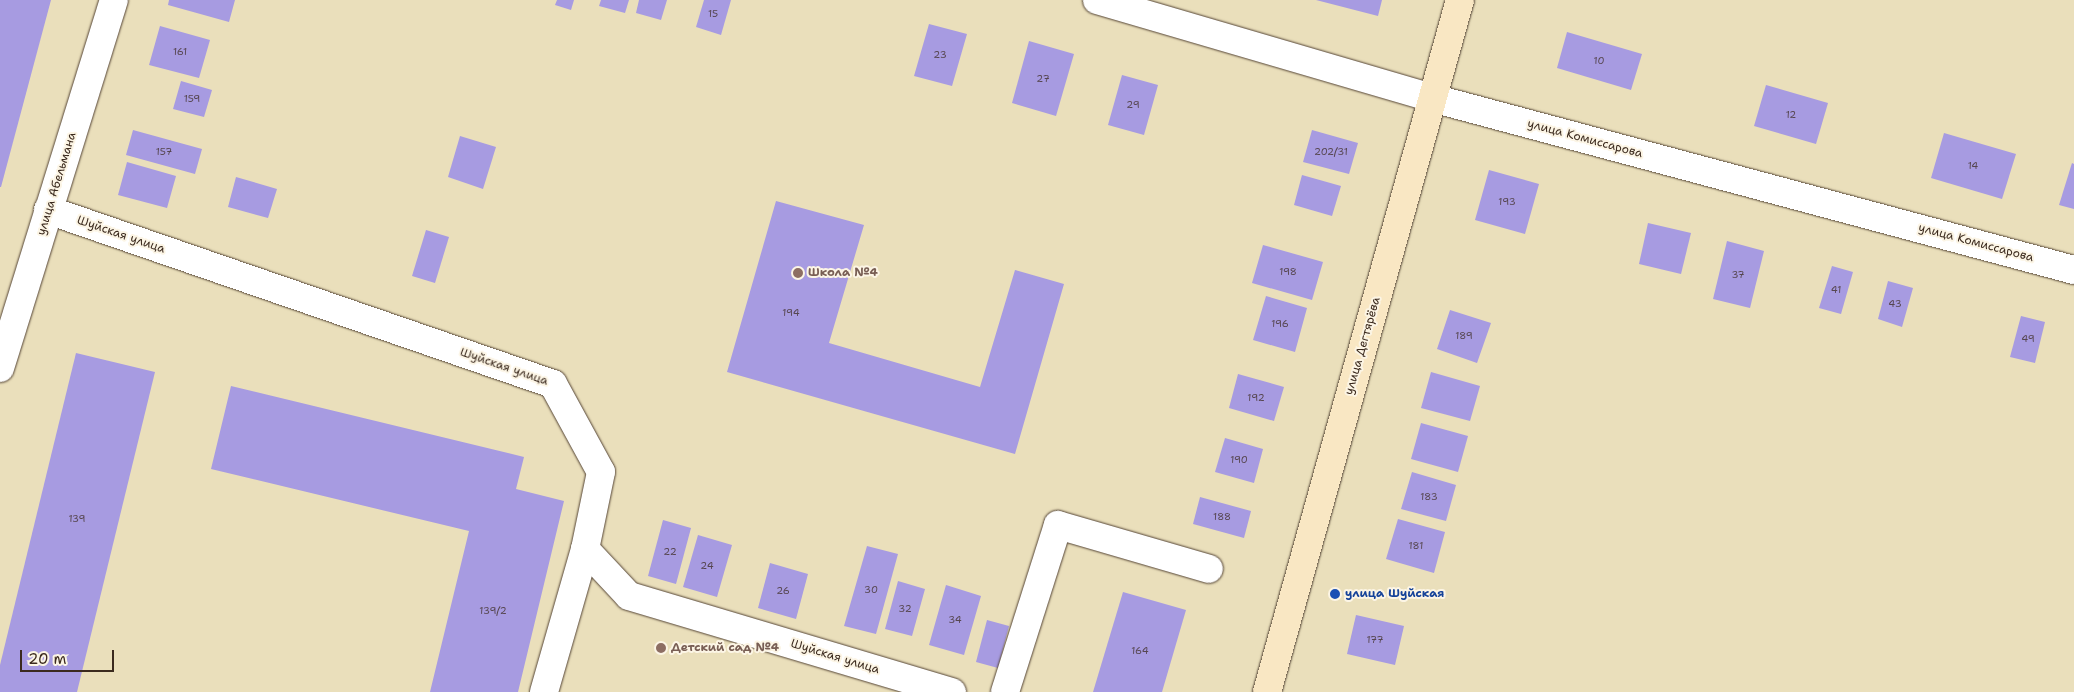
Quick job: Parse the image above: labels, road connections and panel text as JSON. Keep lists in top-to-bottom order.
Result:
{
  "streets": {
    "main road": ["улица Дегтярёва"],
    "street": ["улица Комиссарова", "улица Абельмана", "Шуйская улица"]
  },
  "crossings": [
    ["улица Комиссарова", "улица Дегтярёва"],
    ["улица Абельмана", "Шуйская улица"]
  ],
  "places": ["Школа №4", "улица Шуйская", "Детский сад №4"],
  "house_numbers": [
    "15",
    "161",
    "23",
    "10",
    "27",
    "159",
    "29",
    "12",
    "157",
    "202/31",
    "14",
    "193",
    "198",
    "37",
    "41",
    "43",
    "194",
    "196",
    "189",
    "49",
    "192",
    "190",
    "183",
    "188",
    "139",
    "181",
    "22",
    "24",
    "30",
    "26",
    "32",
    "139/2",
    "34",
    "177",
    "164"
  ],
  "scale_bar": "20 m"
}
